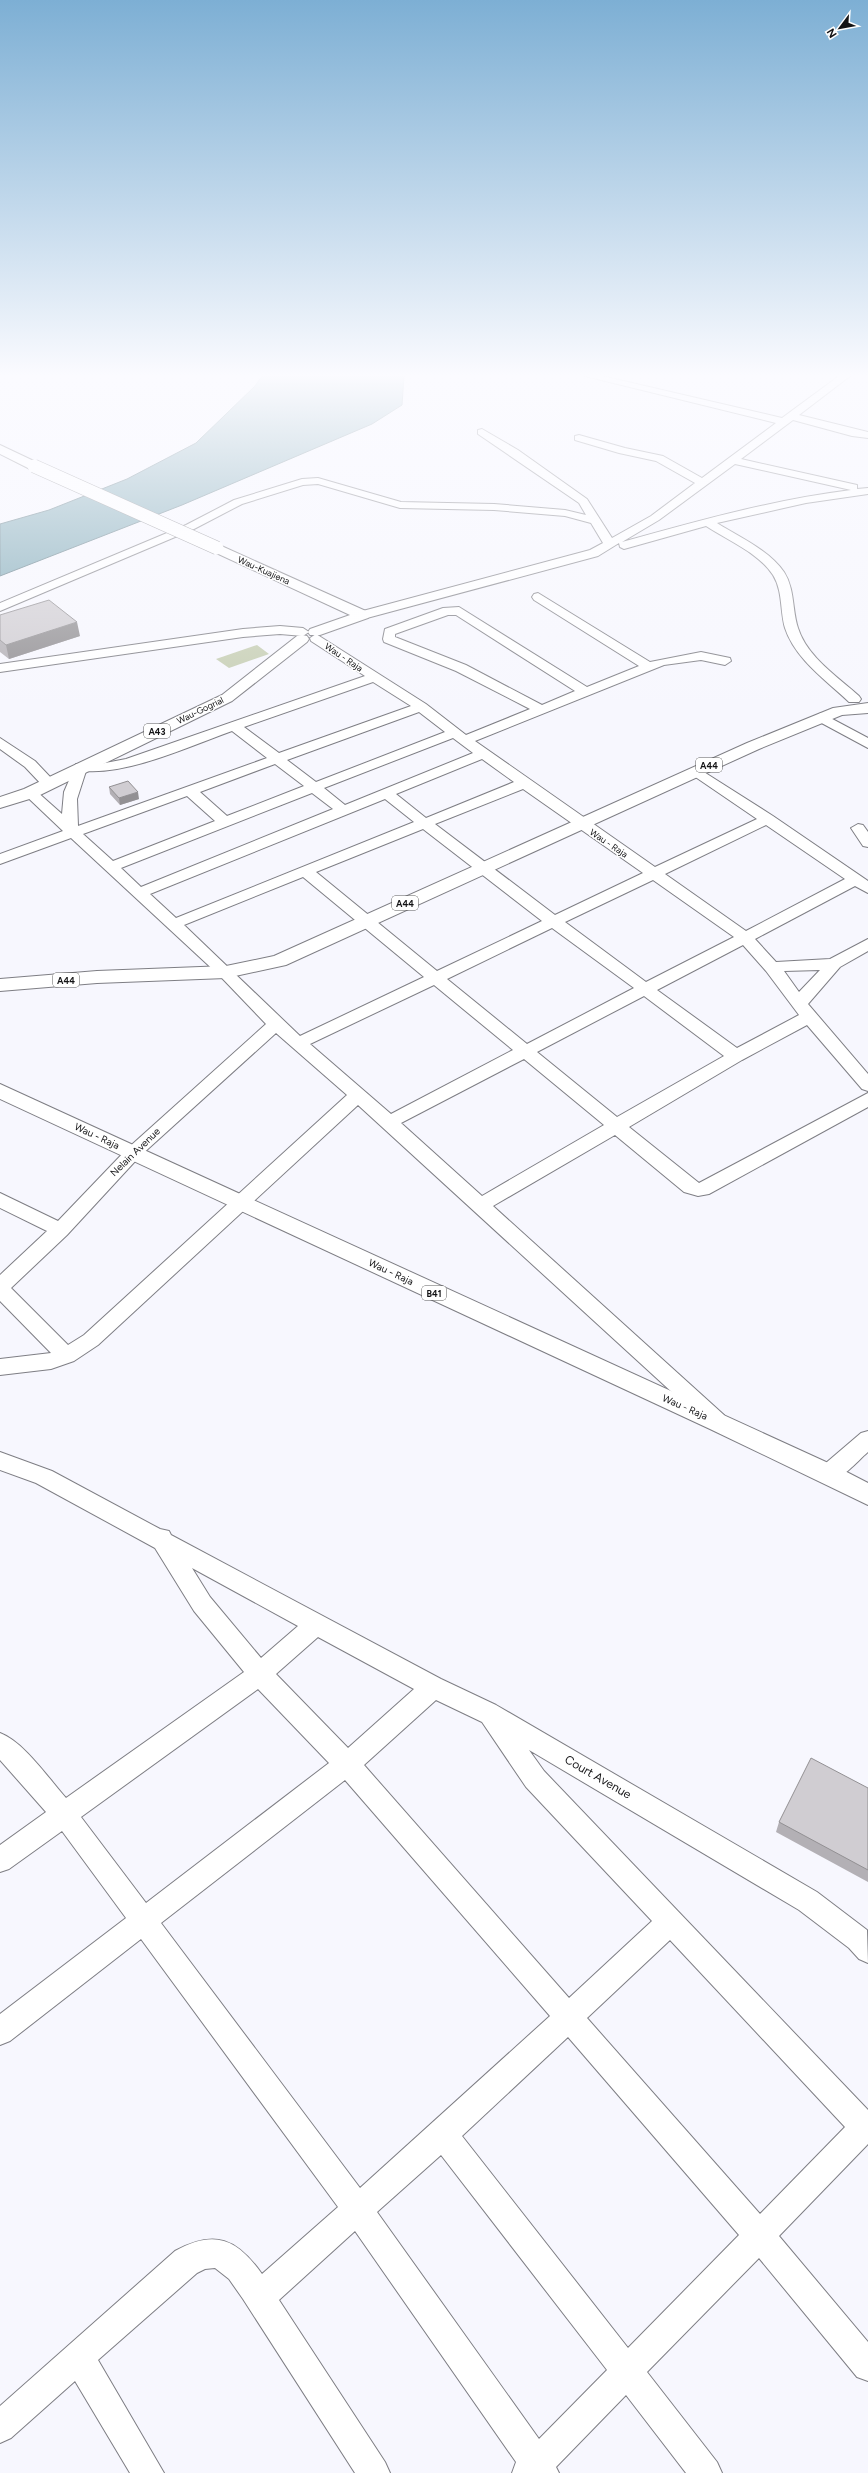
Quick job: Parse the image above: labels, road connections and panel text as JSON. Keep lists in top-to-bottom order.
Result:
{
  "streets": {
    "main road": [
      "Wau-Kuajiena",
      "Wau - Raja",
      "Wau-Gogrial",
      "A43",
      "A44",
      "B41"
    ],
    "street": ["Nelain Avenue", "Court Avenue"]
  },
  "crossings": [
    ["Wau-Kuajiena", "Wau-Gogrial"],
    ["Wau - Raja", "Wau-Gogrial"],
    ["Wau - Raja", "A44"],
    ["Wau - Raja", "Nelain Avenue"]
  ],
  "north": "bottom left"
}
